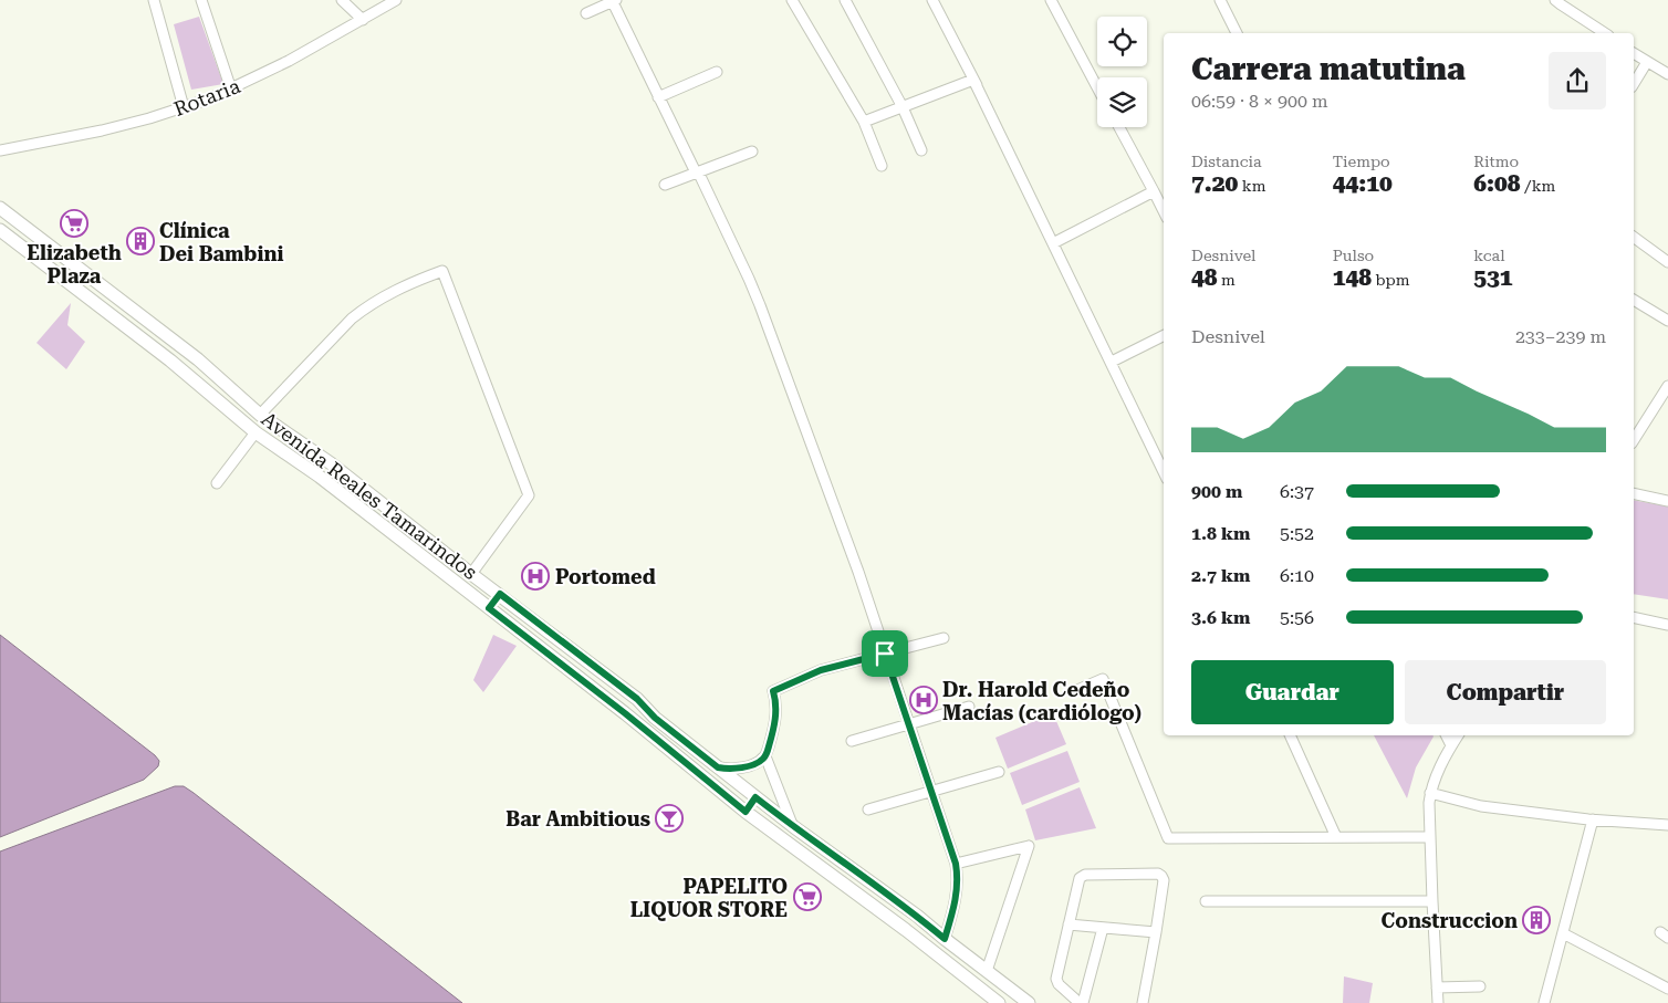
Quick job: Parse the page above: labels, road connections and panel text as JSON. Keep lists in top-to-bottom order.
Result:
{
  "streets": {
    "main road": ["Avenida Reales Tamarindos"],
    "street": ["Rotaria"]
  },
  "places": {
    "supermarket": ["Elizabeth Plaza", "PAPELITO LIQUOR STORE"],
    "building": ["Clínica Dei Bambini", "Construccion"],
    "hospital": ["Portomed", "Dr. Harold Cedeño Macías (cardiólogo)"],
    "bar": ["Bar Ambitious"]
  },
  "page": {
    "heading": ["Carrera matutina", "06:59 · 8 × 900 m"],
    "stats": [
      ["Distancia", "7.20 km"],
      ["Tiempo", "44:10"],
      ["Ritmo", "6:08 /km"],
      ["Desnivel", "48 m"],
      ["Pulso", "148 bpm"],
      ["kcal", "531"]
    ],
    "chart": ["Desnivel", "233–239 m"],
    "list": [
      {
        "name": "900 m",
        "note": "6:37"
      },
      {
        "name": "1.8 km",
        "note": "5:52"
      },
      {
        "name": "2.7 km",
        "note": "6:10"
      },
      {
        "name": "3.6 km",
        "note": "5:56"
      }
    ],
    "buttons": ["Guardar", "Compartir"]
  }
}
